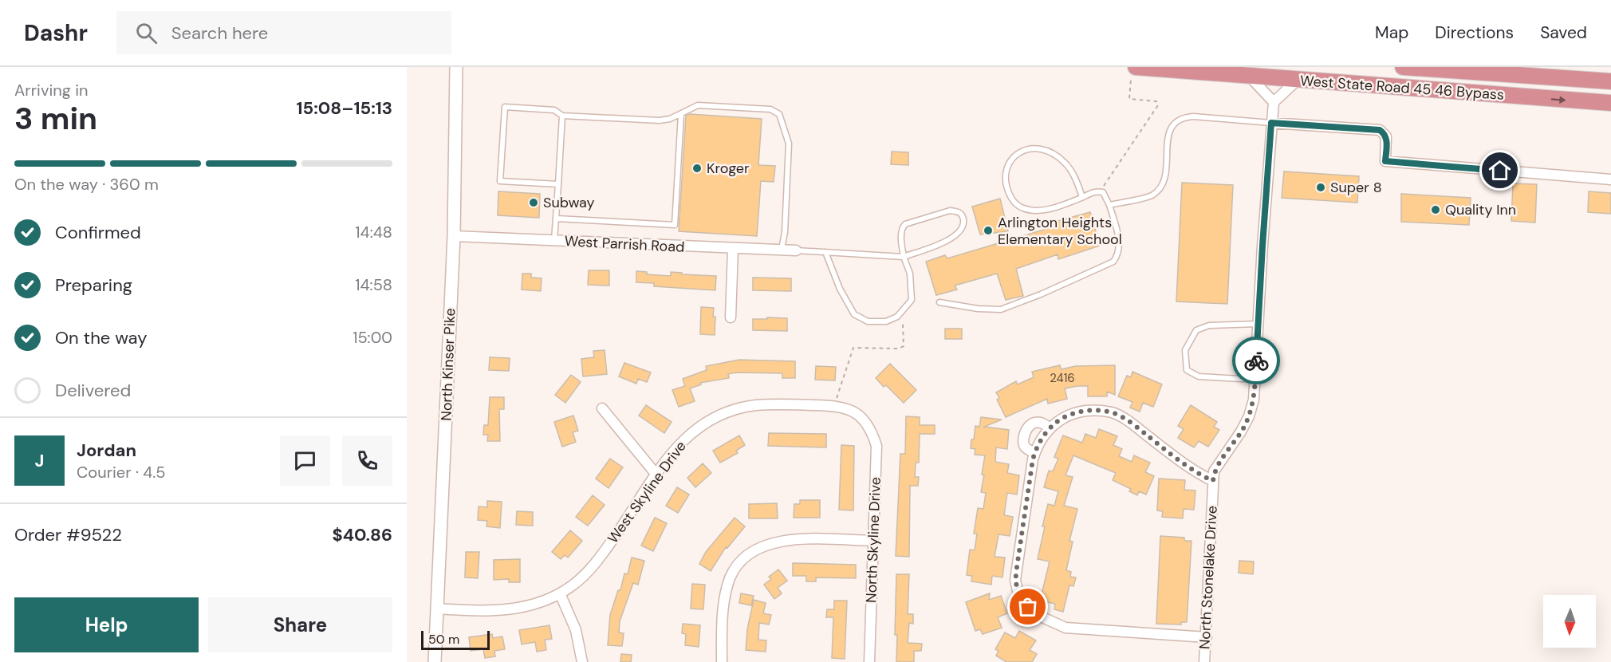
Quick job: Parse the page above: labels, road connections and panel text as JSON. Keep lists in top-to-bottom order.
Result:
{
  "streets": {
    "highway": ["West State Road 45 46 Bypass"],
    "street": [
      "West Parrish Road",
      "North Kinser Pike",
      "West Skyline Drive",
      "North Skyline Drive",
      "North Stonelake Drive"
    ]
  },
  "crossings": [
    ["West Parrish Road", "North Kinser Pike"],
    ["North Kinser Pike", "West Skyline Drive"],
    ["West Skyline Drive", "North Skyline Drive"]
  ],
  "places": [
    "Kroger",
    "Super 8",
    "Subway",
    "Quality Inn",
    "Arlington Heights Elementary School"
  ],
  "house_numbers": ["2416"],
  "scale_bar": "50 m",
  "north": "bottom",
  "page": {
    "header": "Dashr",
    "search": "Search here",
    "nav": ["Map", "Directions", "Saved"],
    "heading": ["3 min", "Arriving in", "15:08–15:13"],
    "panel": [
      "Jordan",
      "Courier · 4.5",
      "Order #9522",
      "$40.86"
    ],
    "bar": "On the way · 360 m",
    "list": [
      ["Confirmed", "14:48"],
      ["Preparing", "14:58"],
      ["On the way", "15:00"],
      "Delivered"
    ],
    "round": "J",
    "buttons": ["Help", "Share"],
    "scale": "50 m"
  }
}
